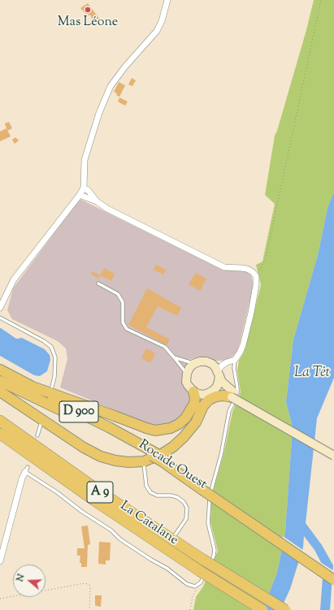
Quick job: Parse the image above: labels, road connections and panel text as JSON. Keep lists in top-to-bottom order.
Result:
{
  "streets": {
    "highway": [
      "D 900",
      "Rocade Ouest",
      "A 9",
      "La Catalane"
    ]
  },
  "water": ["La Têt"],
  "places": ["Mas Léone"],
  "north": "left"
}
